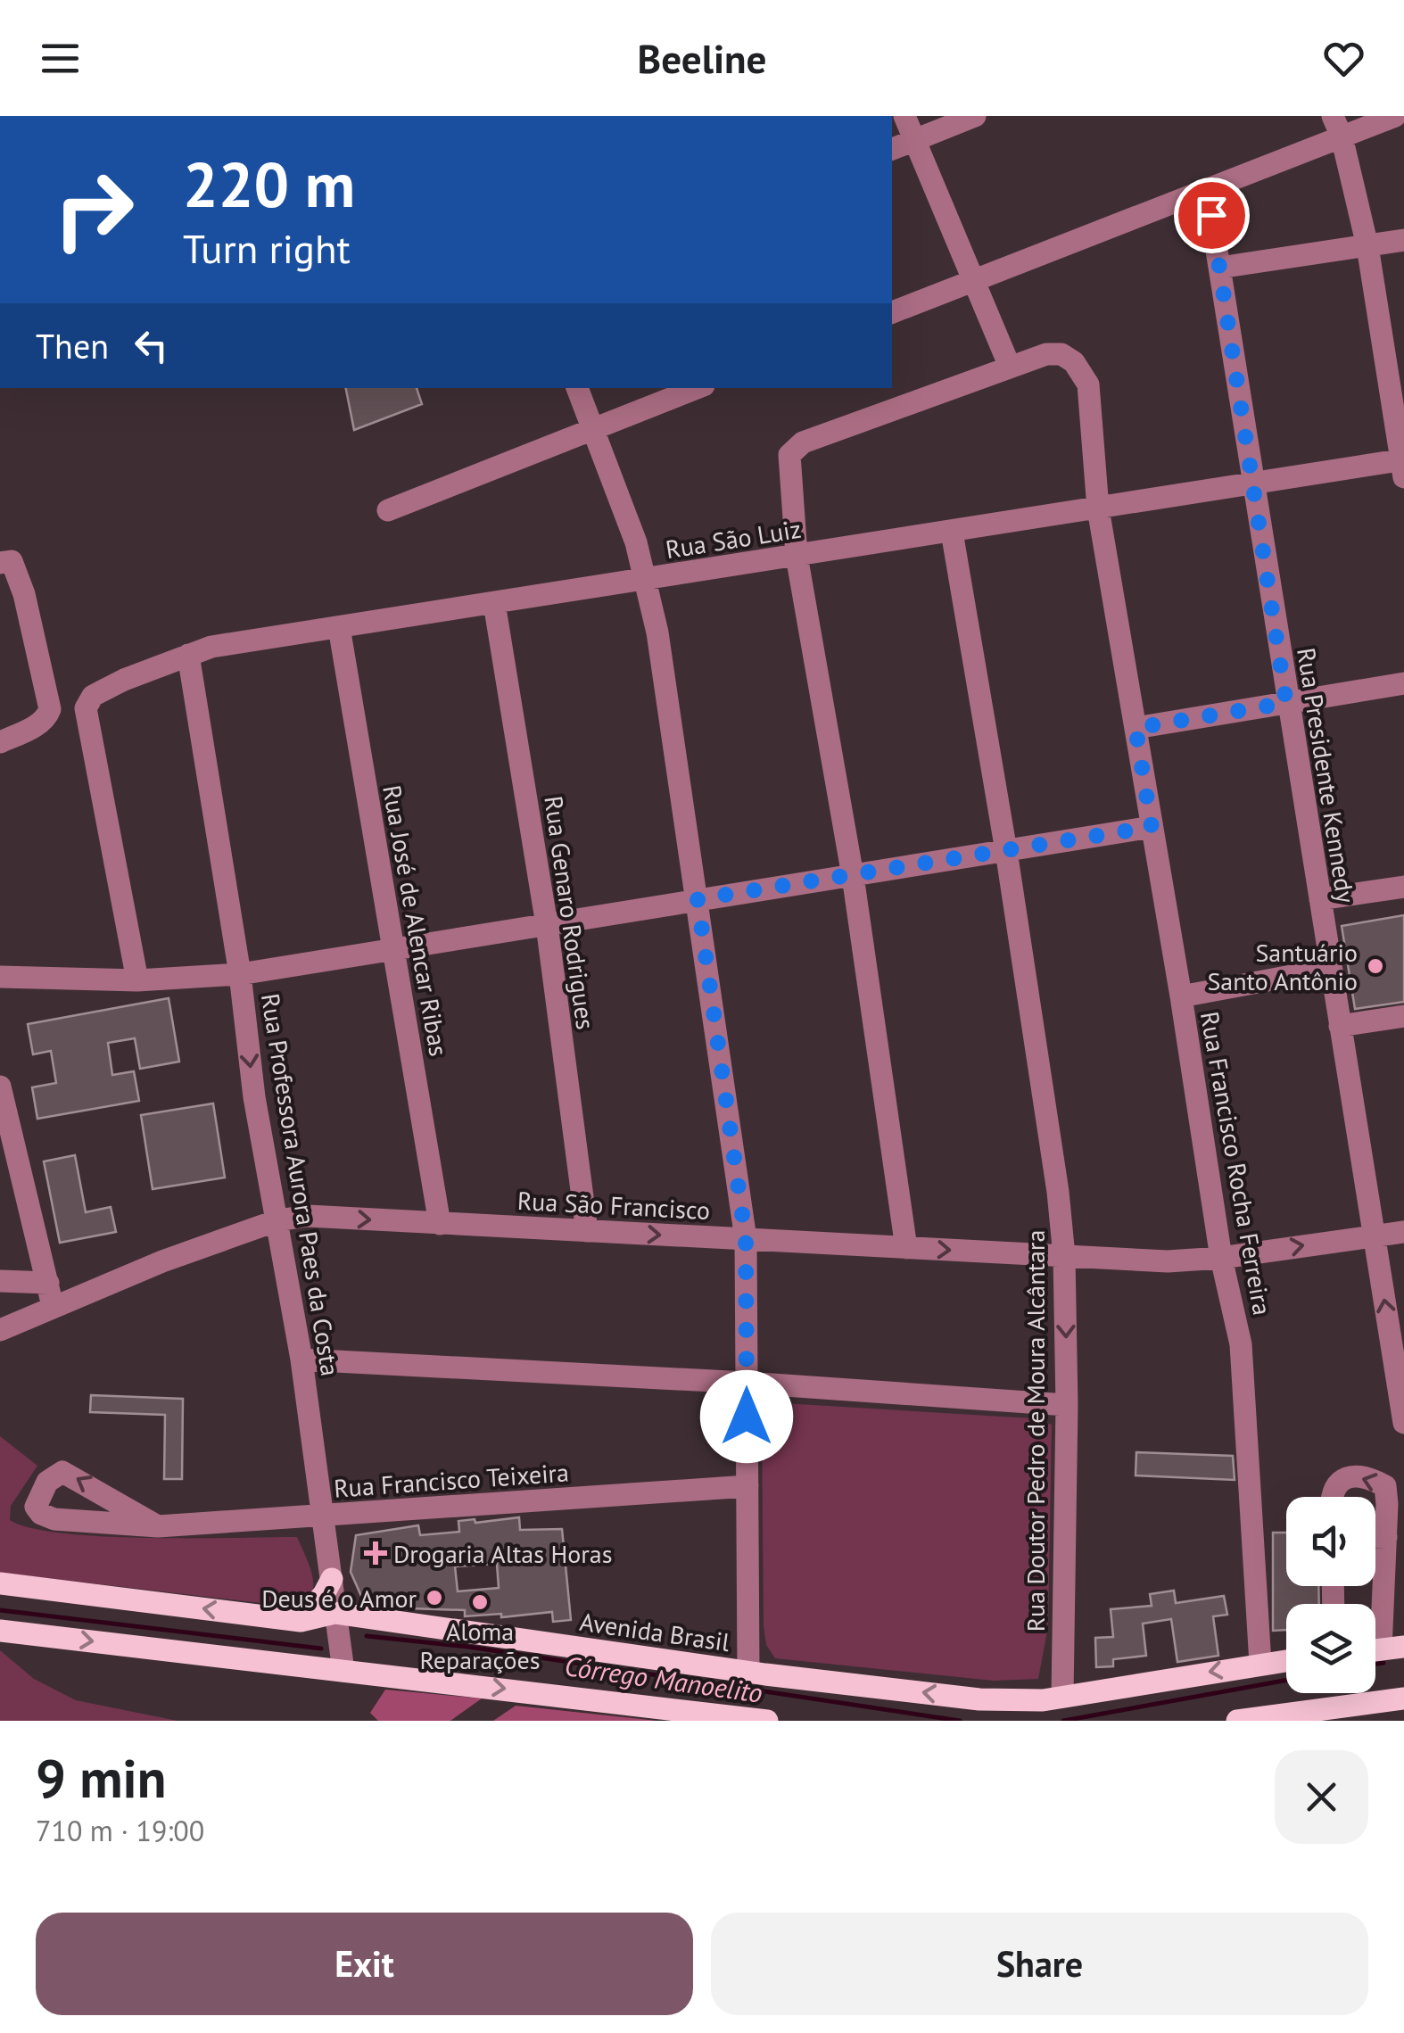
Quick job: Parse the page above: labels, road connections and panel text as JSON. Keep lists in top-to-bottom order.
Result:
{
  "streets": {
    "main road": ["Avenida Brasil"],
    "street": [
      "Rua São Luiz",
      "Rua Presidente Kennedy",
      "Rua Genaro Rodrigues",
      "Rua José de Alencar Ribas",
      "Rua Francisco Rocha Ferreira",
      "Rua Professora Aurora Paes da Costa",
      "Rua São Francisco",
      "Rua Doutor Pedro de Moura Alcântara",
      "Rua Francisco Teixeira"
    ]
  },
  "crossings": [
    ["Rua São Luiz", "Rua Presidente Kennedy"],
    ["Rua São Luiz", "Rua Genaro Rodrigues"],
    ["Rua São Luiz", "Rua José de Alencar Ribas"],
    ["Rua São Luiz", "Rua Francisco Rocha Ferreira"],
    ["Rua São Luiz", "Rua Professora Aurora Paes da Costa"],
    ["Rua São Luiz", "Rua Doutor Pedro de Moura Alcântara"],
    ["Rua Presidente Kennedy", "Rua São Francisco"],
    ["Rua Genaro Rodrigues", "Rua São Francisco"],
    ["Rua José de Alencar Ribas", "Rua São Francisco"],
    ["Rua Francisco Rocha Ferreira", "Rua São Francisco"],
    ["Rua Francisco Rocha Ferreira", "Avenida Brasil"],
    ["Rua Professora Aurora Paes da Costa", "Rua São Francisco"],
    ["Rua Professora Aurora Paes da Costa", "Rua Francisco Teixeira"],
    ["Rua Professora Aurora Paes da Costa", "Avenida Brasil"],
    ["Rua São Francisco", "Rua Doutor Pedro de Moura Alcântara"],
    ["Rua Doutor Pedro de Moura Alcântara", "Avenida Brasil"]
  ],
  "water": ["Córrego Manoelito"],
  "places": {
    "other": ["Santuário Santo Antônio", "Deus é o Amor", "Aloma Reparações"],
    "health": ["Drogaria Altas Horas"]
  },
  "page": {
    "header": "Beeline",
    "turn": ["220 m", "Turn right"],
    "then": "Then",
    "heading": ["9 min", "710 m · 19:00"],
    "buttons": ["Exit", "Share"]
  }
}
